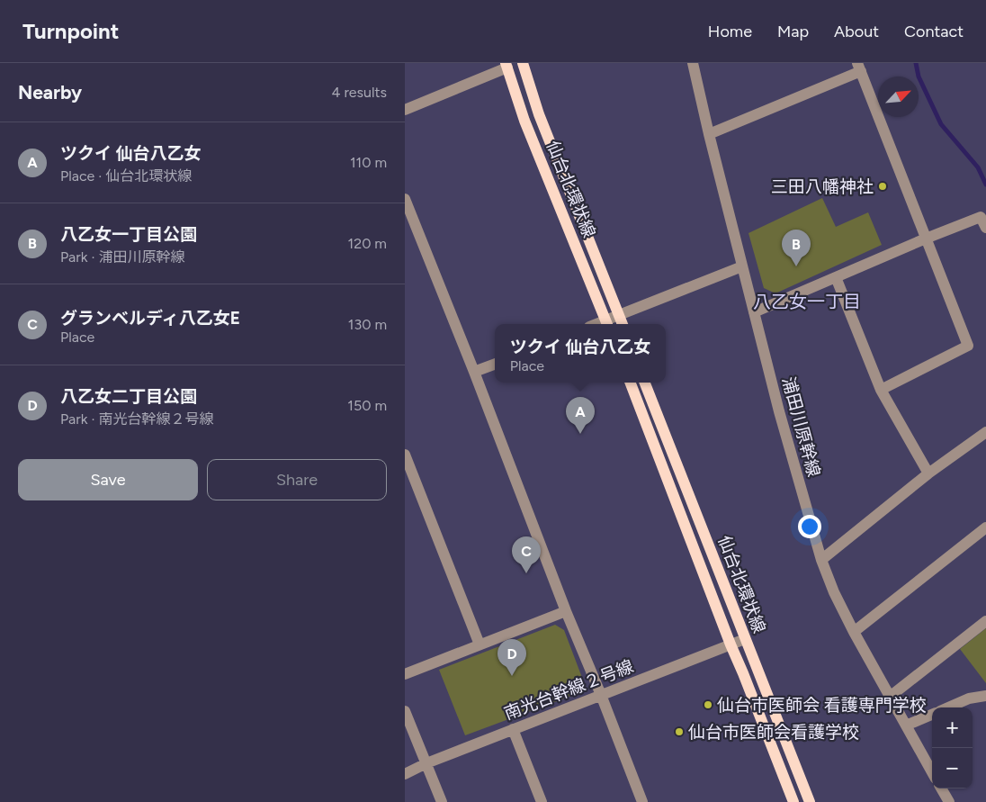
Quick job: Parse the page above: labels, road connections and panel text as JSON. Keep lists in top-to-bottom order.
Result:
{
  "streets": {
    "main road": ["仙台北環状線"],
    "street": ["浦田川原幹線", "南光台幹線２号線"]
  },
  "crossings": [
    ["仙台北環状線", "南光台幹線２号線"]
  ],
  "districts": ["八乙女一丁目"],
  "places": ["三田八幡神社", "仙台市医師会 看護専門学校", "仙台市医師会看護学校"],
  "north": "top right",
  "page": {
    "header": "Turnpoint",
    "nav": [
      "Home",
      "Map",
      "About",
      "Contact"
    ],
    "heading": ["Nearby", "4 results"],
    "list": [
      {
        "mark": "A",
        "name": "ツクイ 仙台八乙女",
        "note": "Place · 仙台北環状線",
        "value": "110 m"
      },
      {
        "mark": "B",
        "name": "八乙女一丁目公園",
        "note": "Park · 浦田川原幹線",
        "value": "120 m"
      },
      {
        "mark": "C",
        "name": "グランベルディ八乙女E",
        "note": "Place",
        "value": "130 m"
      },
      {
        "mark": "D",
        "name": "八乙女二丁目公園",
        "note": "Park · 南光台幹線２号線",
        "value": "150 m"
      }
    ],
    "pins": [
      "B",
      "A",
      "C",
      "D"
    ],
    "popup": ["ツクイ 仙台八乙女", "Place"],
    "buttons": ["Save", "Share"],
    "map_buttons": ["+", "−"]
  }
}
